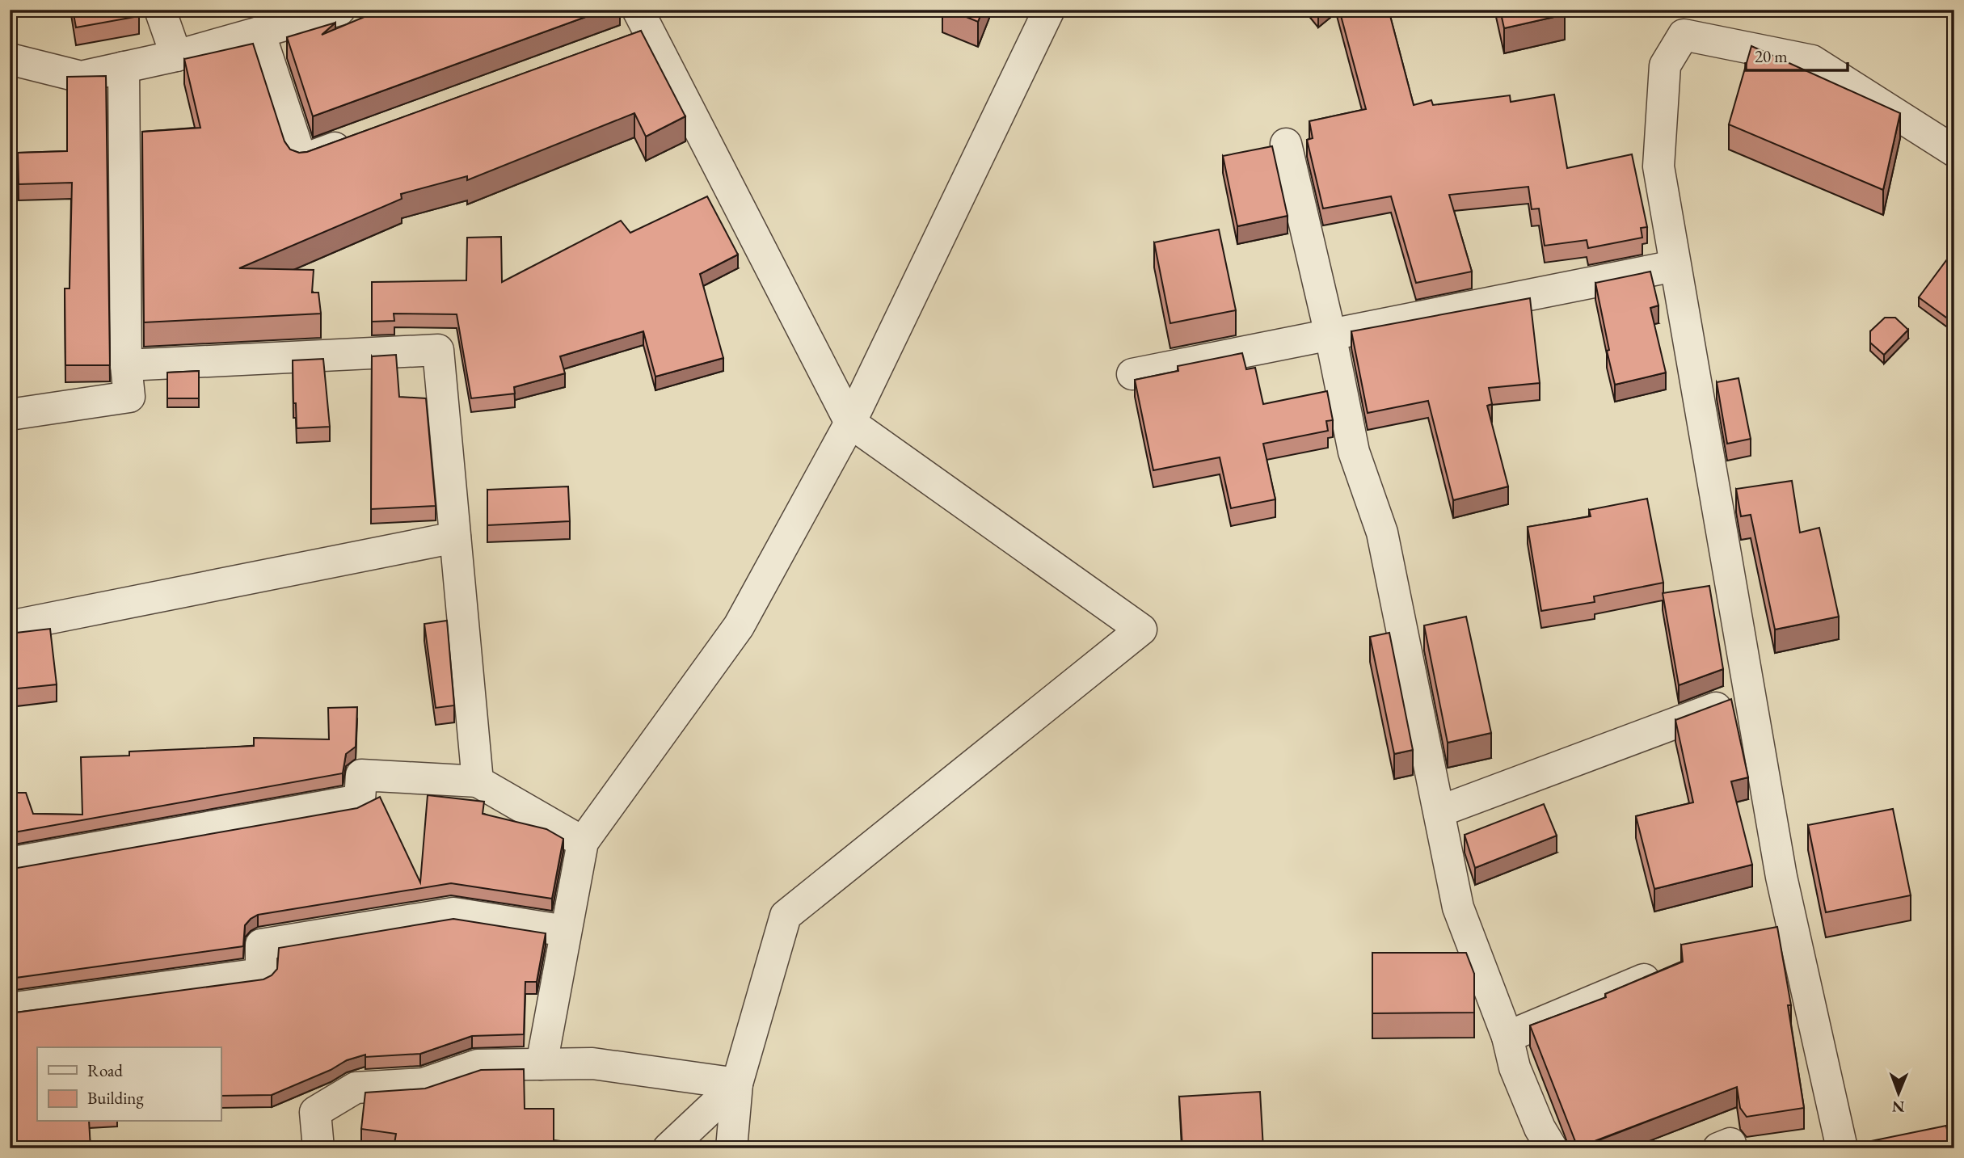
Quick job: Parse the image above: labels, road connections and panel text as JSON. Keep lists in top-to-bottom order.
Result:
{
  "legend": ["Road", "Building"],
  "scale_bar": "20 m",
  "north": "bottom"
}
